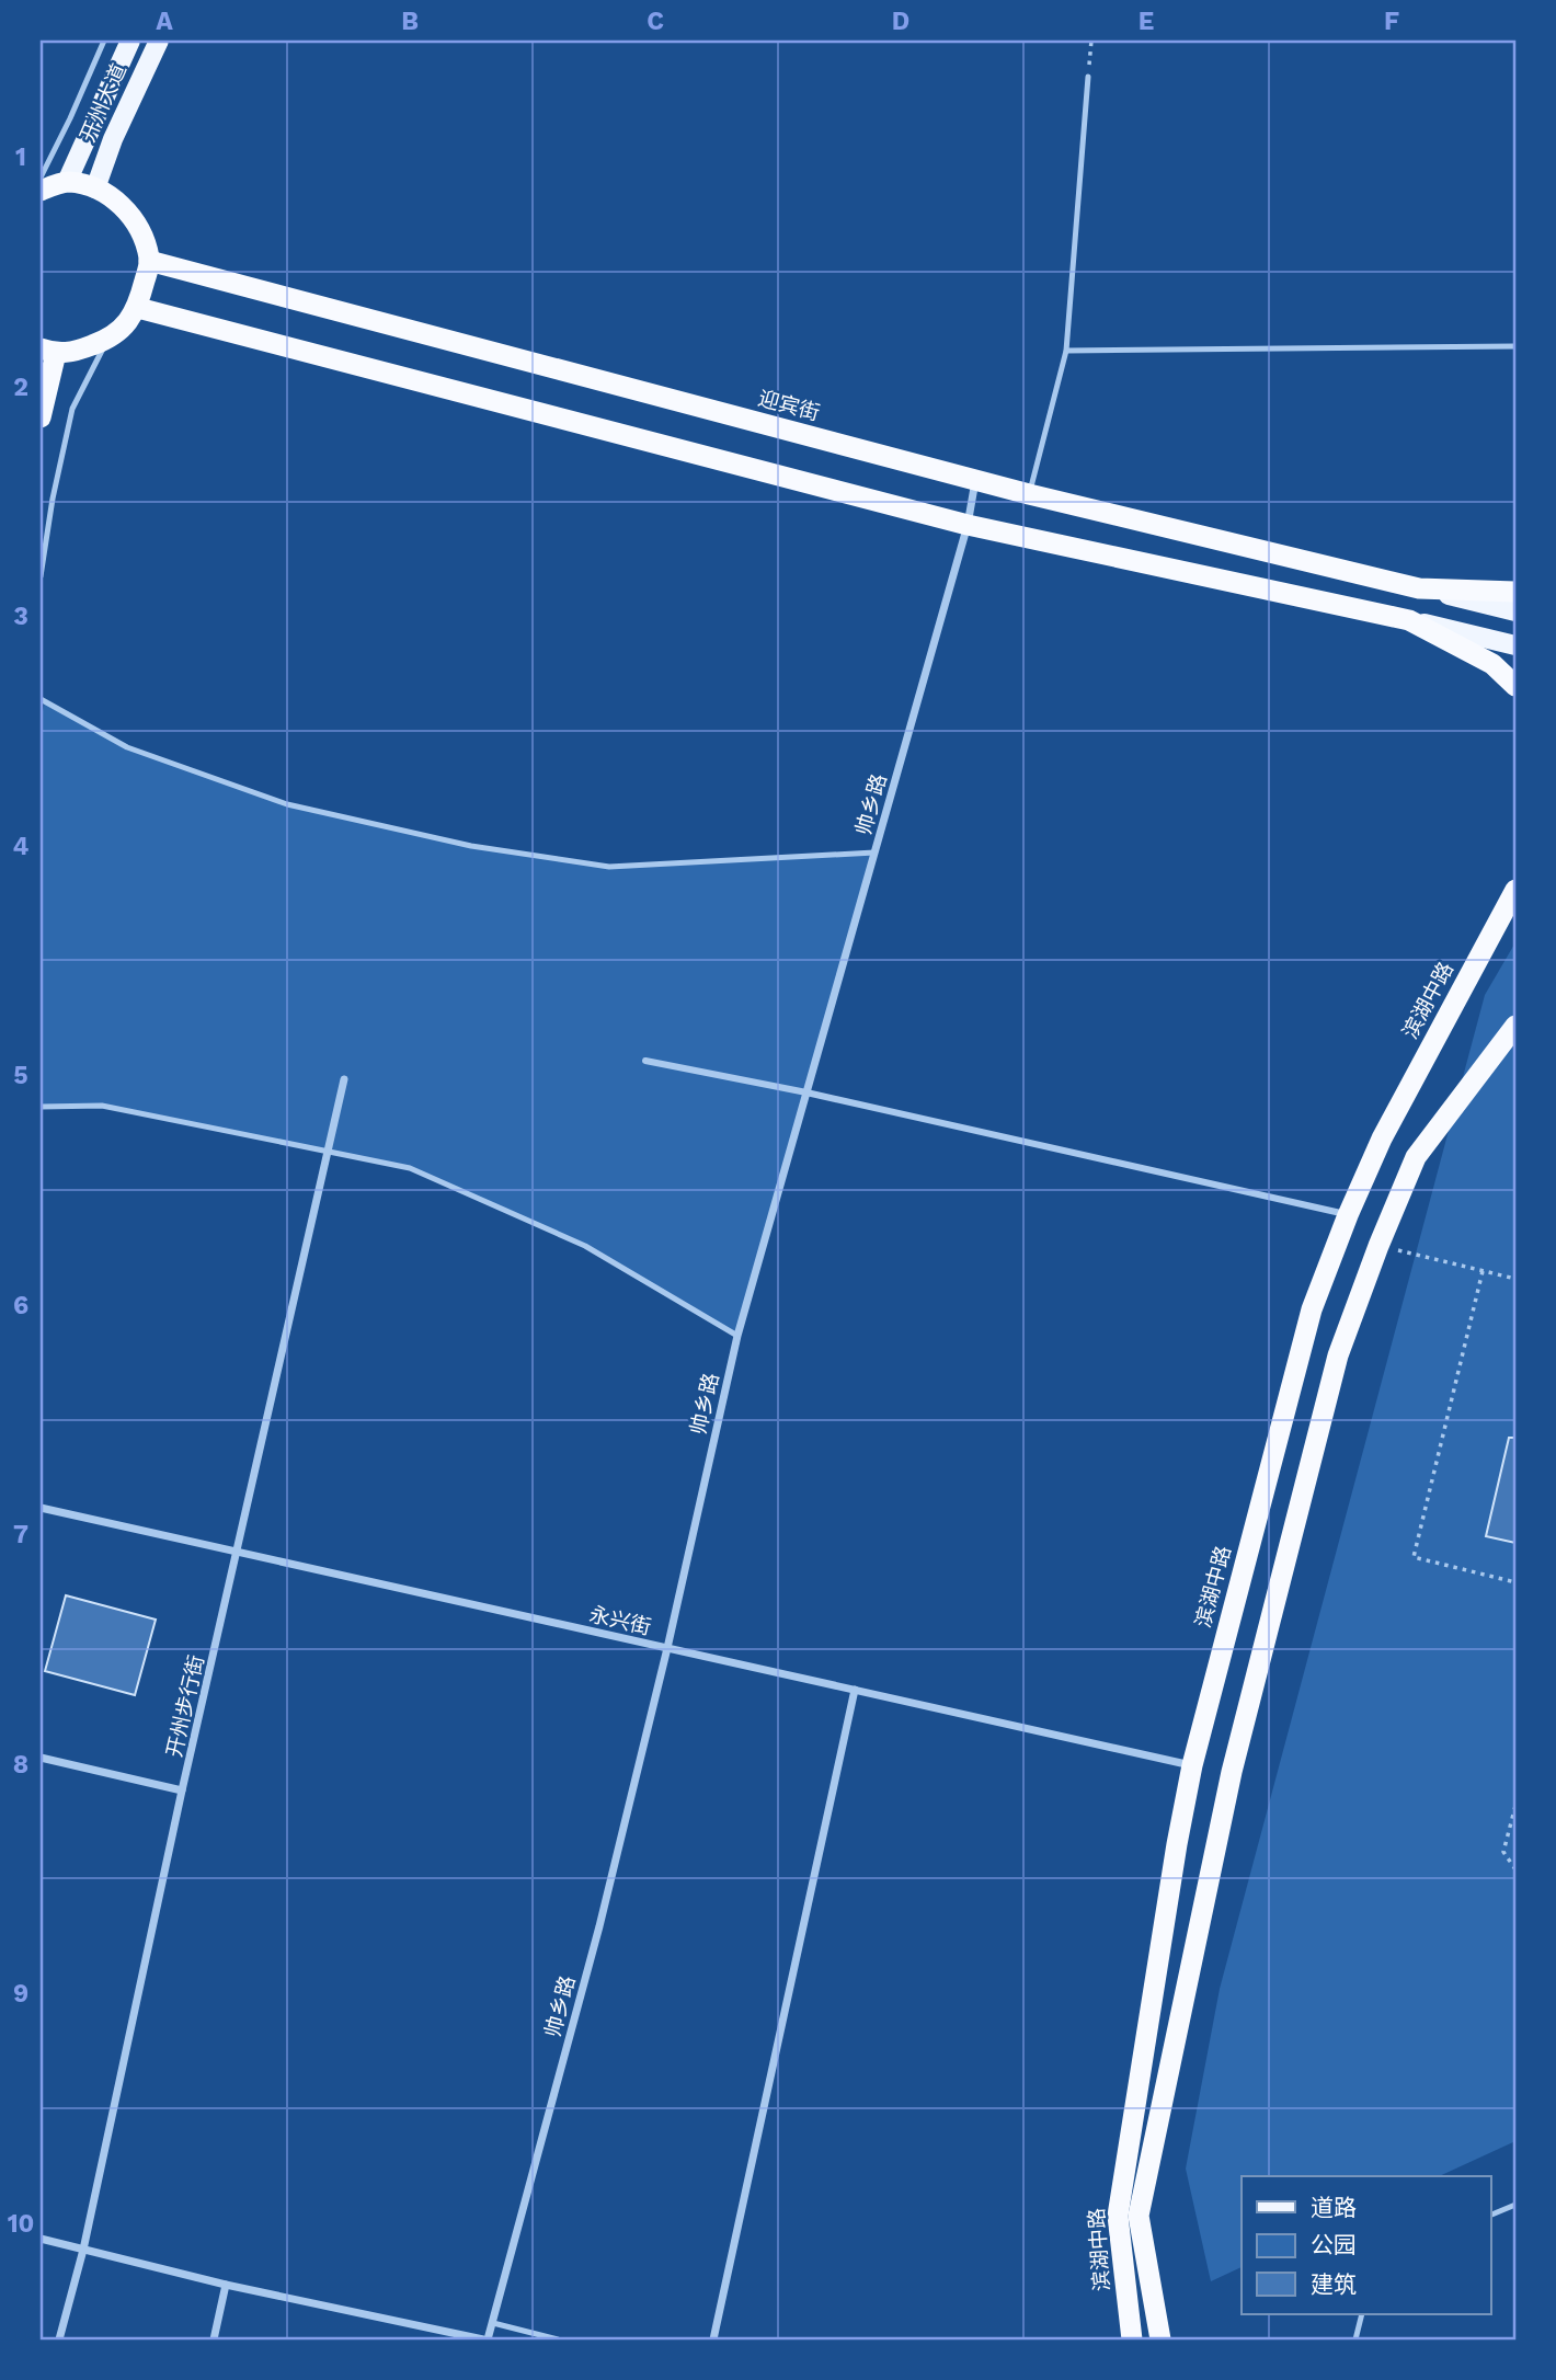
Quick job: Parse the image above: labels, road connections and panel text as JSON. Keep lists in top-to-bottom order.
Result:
{
  "streets": {
    "highway": ["迎宾街", "滨湖中路"],
    "main road": ["开州大道"],
    "street": ["帅乡路", "永兴街", "开州步行街"]
  },
  "crossings": [
    ["迎宾街", "帅乡路"],
    ["帅乡路", "永兴街"],
    ["滨湖中路", "永兴街"],
    ["永兴街", "开州步行街"]
  ],
  "legend": ["道路", "公园", "建筑"],
  "grid": {
    "columns": [
      "A",
      "B",
      "C",
      "D",
      "E",
      "F"
    ],
    "rows": [
      "1",
      "2",
      "3",
      "4",
      "5",
      "6",
      "7",
      "8",
      "9",
      "10"
    ]
  }
}
